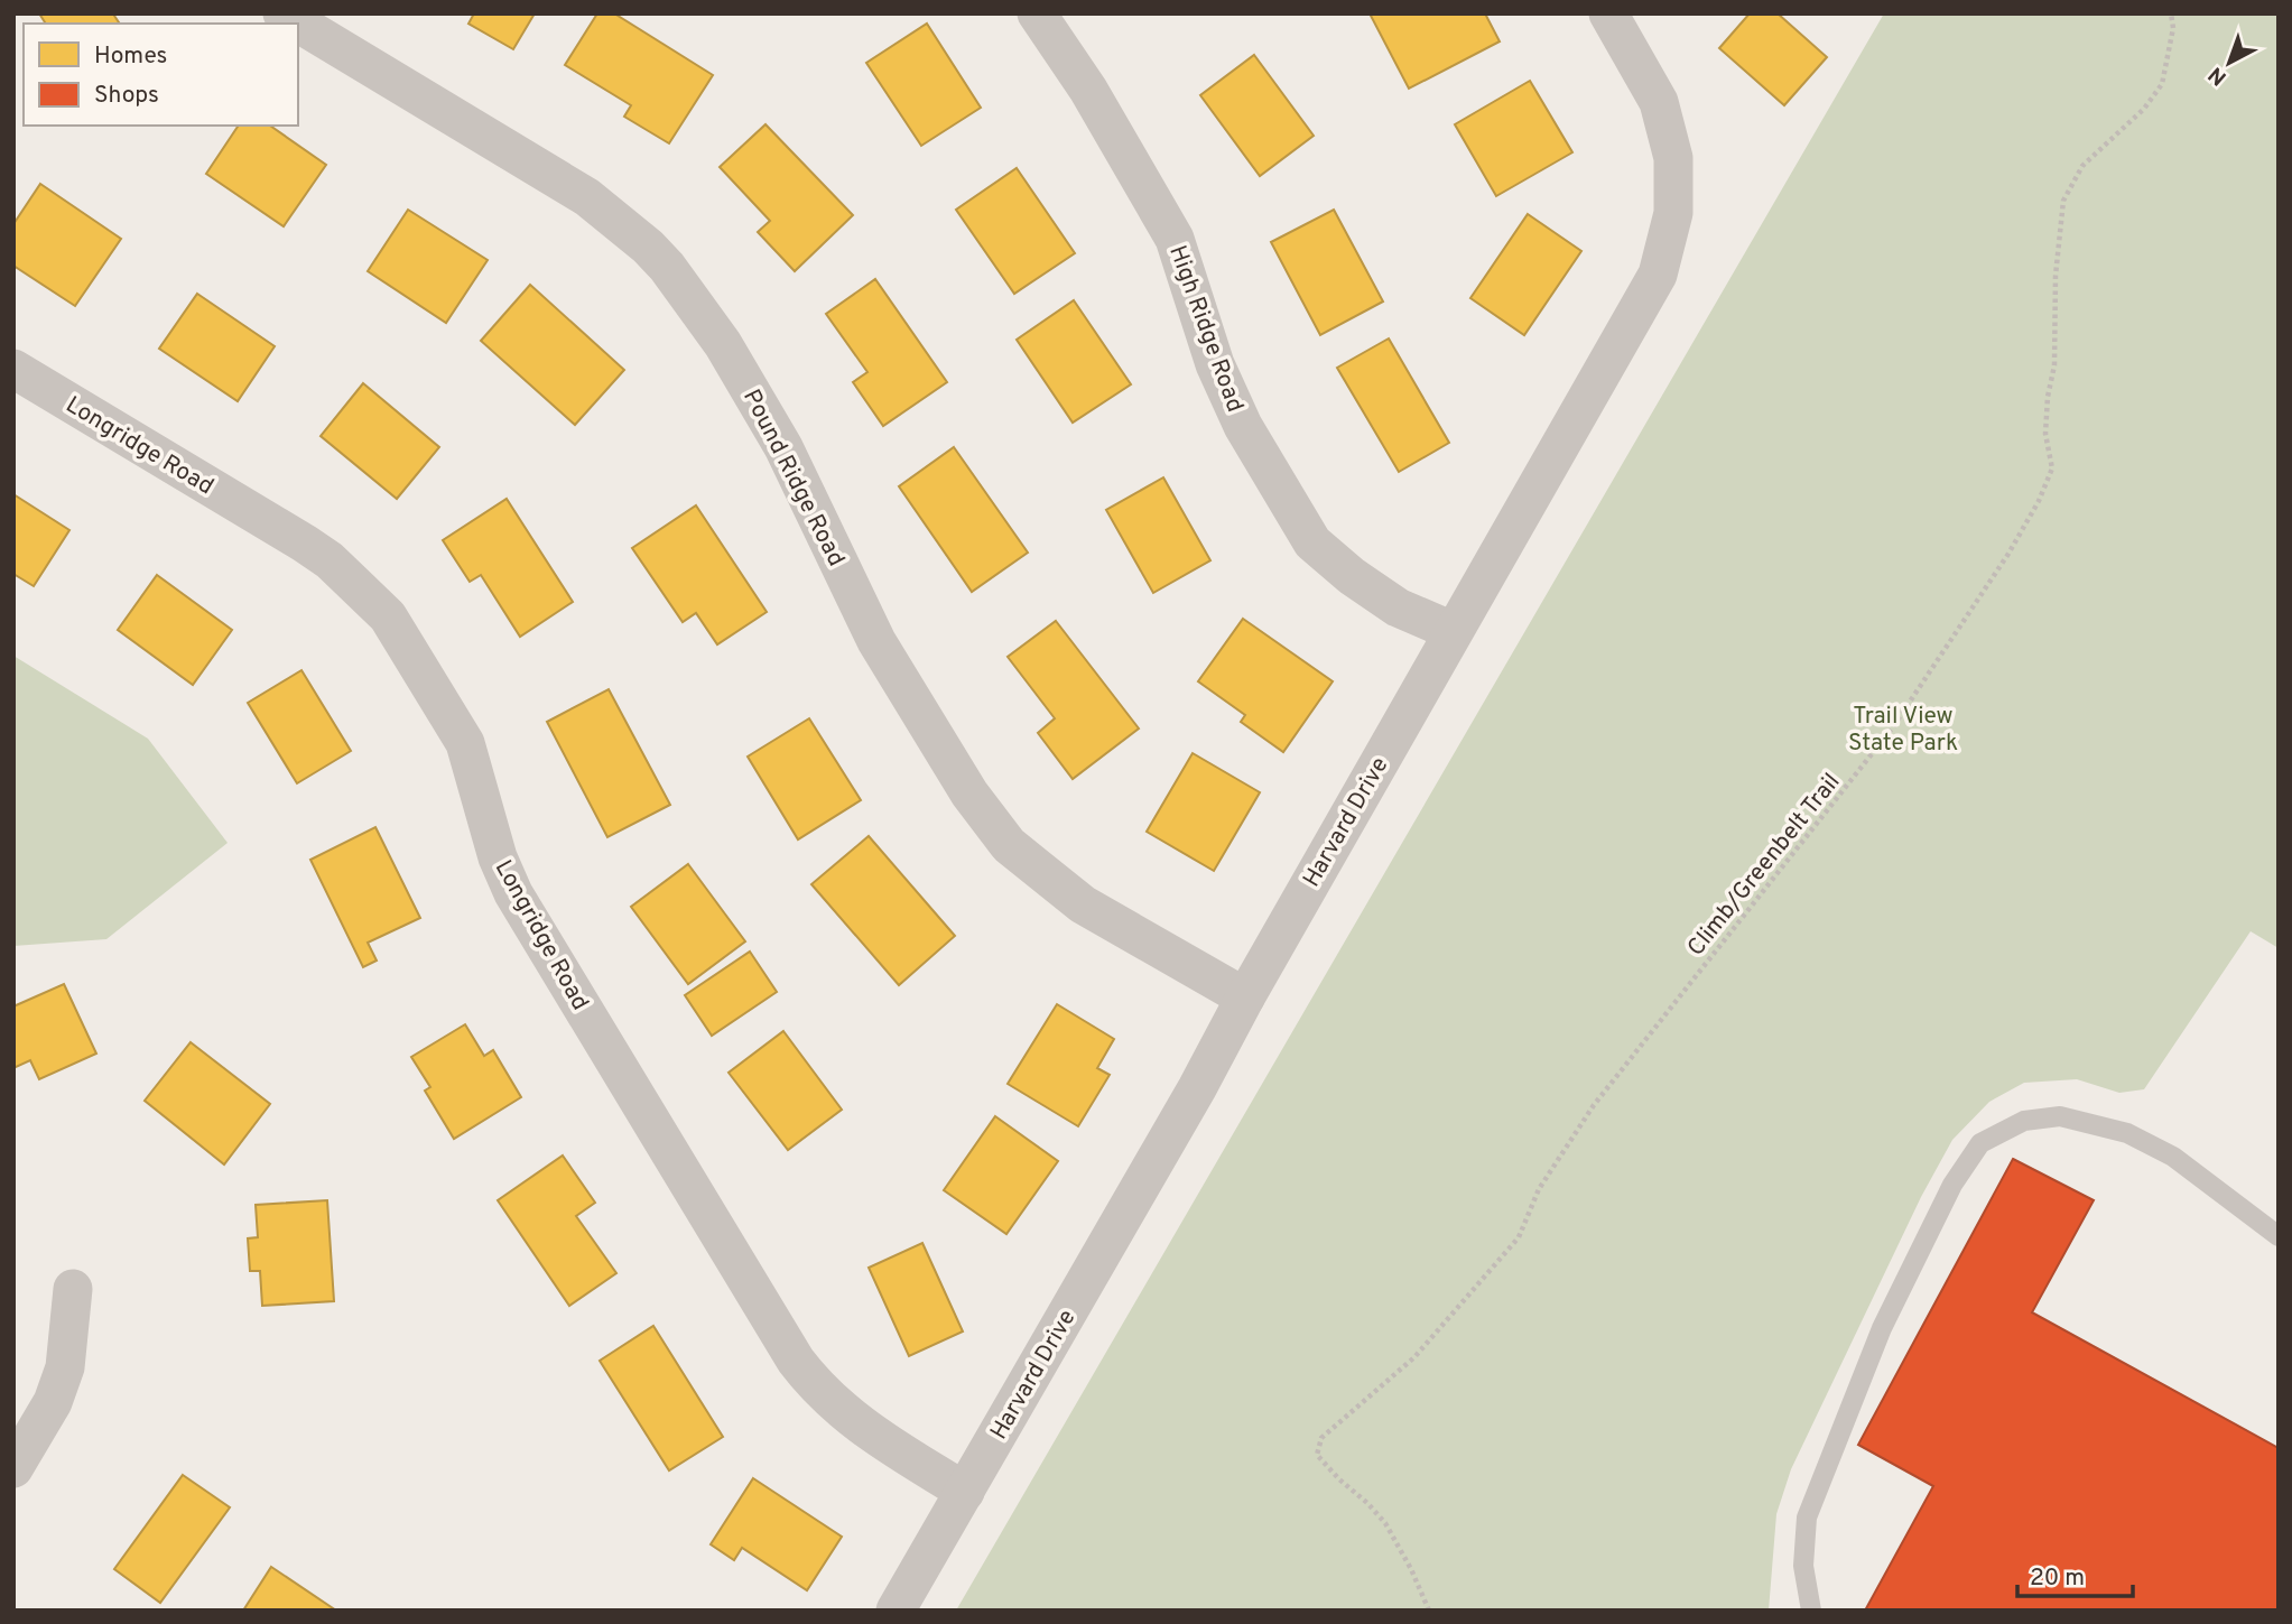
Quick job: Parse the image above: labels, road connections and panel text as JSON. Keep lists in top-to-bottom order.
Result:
{
  "streets": {
    "street": [
      "High Ridge Road",
      "Longridge Road",
      "Pound Ridge Road",
      "Harvard Drive"
    ],
    "path": ["Climb/Greenbelt Trail"]
  },
  "crossings": [
    ["High Ridge Road", "Harvard Drive"],
    ["Longridge Road", "Harvard Drive"],
    ["Pound Ridge Road", "Harvard Drive"]
  ],
  "parks": ["Trail View State Park"],
  "legend": ["Homes", "Shops"],
  "scale_bar": "20 m",
  "north": "bottom left"
}
